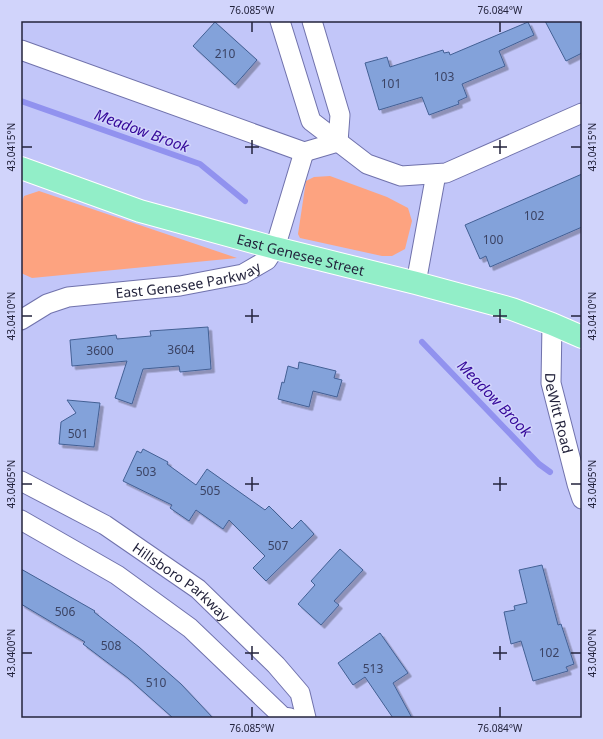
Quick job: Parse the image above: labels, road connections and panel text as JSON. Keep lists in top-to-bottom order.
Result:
{
  "streets": {
    "main road": ["East Genesee Street"],
    "street": ["East Genesee Parkway", "DeWitt Road", "Hillsboro Parkway"]
  },
  "crossings": [
    ["East Genesee Street", "East Genesee Parkway"],
    ["East Genesee Street", "DeWitt Road"]
  ],
  "water": ["Meadow Brook"],
  "house_numbers": [
    "210",
    "103",
    "101",
    "102",
    "100",
    "3604",
    "3600",
    "501",
    "503",
    "505",
    "507",
    "506",
    "508",
    "102",
    "513",
    "510"
  ],
  "coordinates": [
    "76.085°W",
    "76.084°W",
    "43.0415°N",
    "43.0410°N",
    "43.0405°N",
    "43.0400°N"
  ]
}
